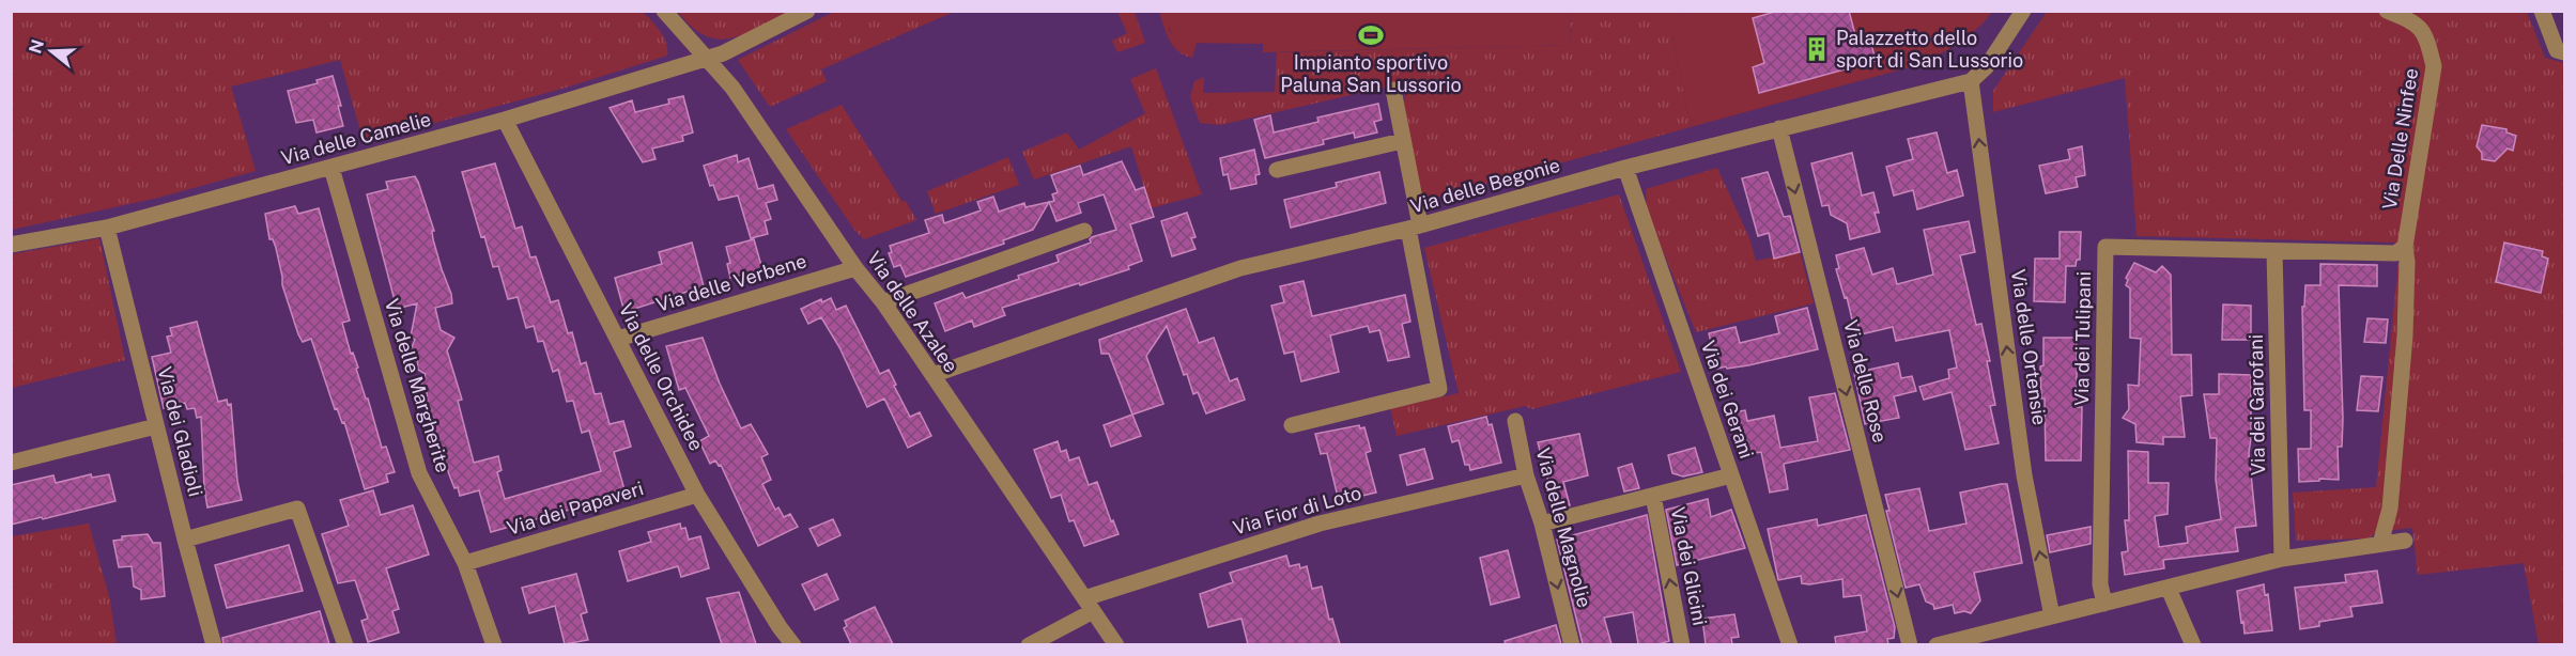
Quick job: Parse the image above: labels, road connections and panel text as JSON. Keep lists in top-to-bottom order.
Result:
{
  "streets": {
    "street": [
      "Via delle Camelie",
      "Via Delle Ninfee",
      "Via delle Begonie",
      "Via delle Verbene",
      "Via delle Azalee",
      "Via dei Tulipani",
      "Via delle Ortensie",
      "Via delle Orchidee",
      "Via delle Rose",
      "Via delle Margherite",
      "Via dei Gerani",
      "Via dei Garofani",
      "Via dei Gladioli",
      "Via dei Papaveri",
      "Via Fior di Loto",
      "Via delle Magnolie",
      "Via dei Glicini"
    ]
  },
  "crossings": [
    ["Via delle Camelie", "Via delle Azalee"],
    ["Via delle Camelie", "Via delle Orchidee"],
    ["Via delle Camelie", "Via delle Margherite"],
    ["Via delle Camelie", "Via dei Gladioli"],
    ["Via Delle Ninfee", "Via dei Tulipani"],
    ["Via delle Begonie", "Via delle Azalee"],
    ["Via delle Begonie", "Via delle Ortensie"],
    ["Via delle Begonie", "Via delle Rose"],
    ["Via delle Begonie", "Via dei Gerani"],
    ["Via delle Verbene", "Via delle Azalee"],
    ["Via delle Verbene", "Via delle Orchidee"],
    ["Via delle Azalee", "Via Fior di Loto"],
    ["Via dei Tulipani", "Via dei Garofani"],
    ["Via delle Orchidee", "Via dei Papaveri"],
    ["Via delle Margherite", "Via dei Papaveri"],
    ["Via Fior di Loto", "Via delle Magnolie"]
  ],
  "one_way": [
    "Via delle Ortensie",
    "Via delle Rose",
    "Via delle Magnolie",
    "Via dei Glicini"
  ],
  "places": {
    "sports": ["Impianto sportivo Paluna San Lussorio"],
    "building": ["Palazzetto dello sport di San Lussorio"]
  },
  "north": "left"
}
